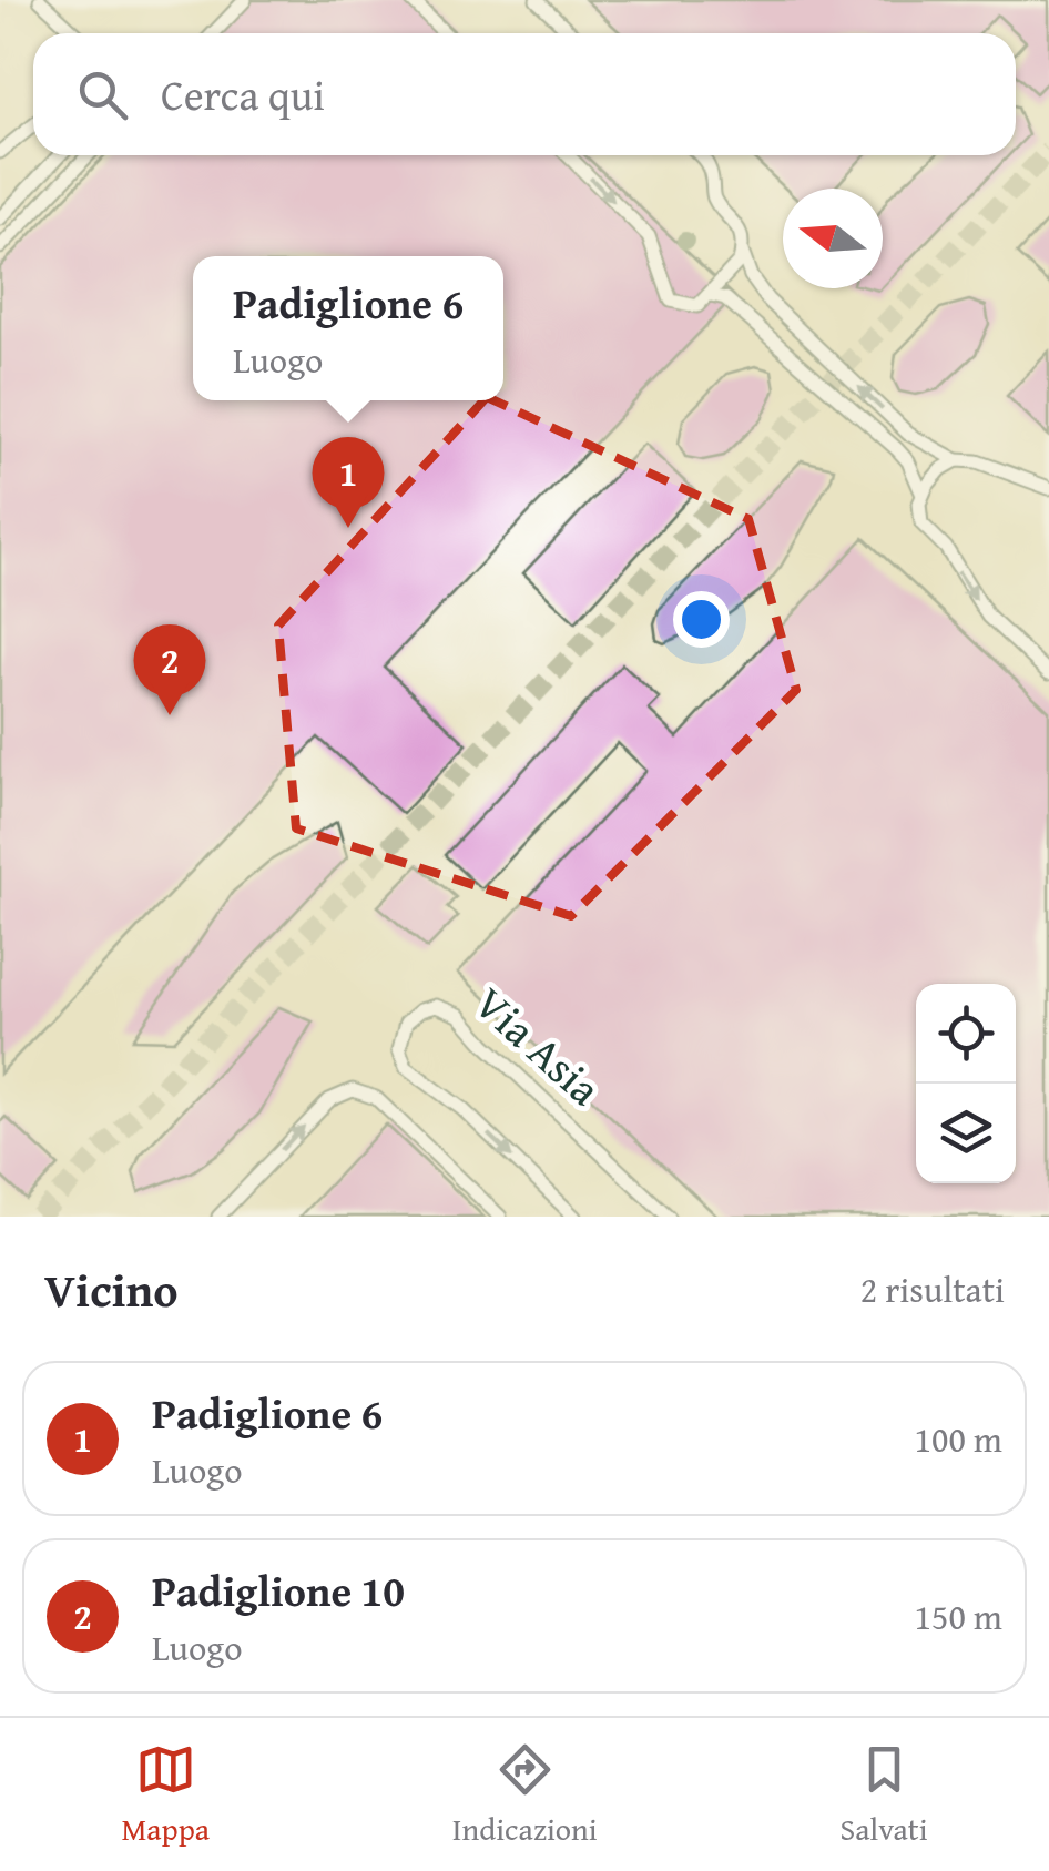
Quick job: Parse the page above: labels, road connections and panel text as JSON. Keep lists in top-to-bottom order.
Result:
{
  "streets": {
    "lane": ["Via Asia"]
  },
  "north": "left",
  "page": {
    "search": "Cerca qui",
    "popup": ["Padiglione 6", "Luogo"],
    "pins": ["1", "2"],
    "heading": ["Vicino", "2 risultati"],
    "list": [
      {
        "mark": "1",
        "name": "Padiglione 6",
        "note": "Luogo",
        "value": "100 m"
      },
      {
        "mark": "2",
        "name": "Padiglione 10",
        "note": "Luogo",
        "value": "150 m"
      }
    ],
    "nav": ["Mappa", "Indicazioni", "Salvati"]
  }
}
